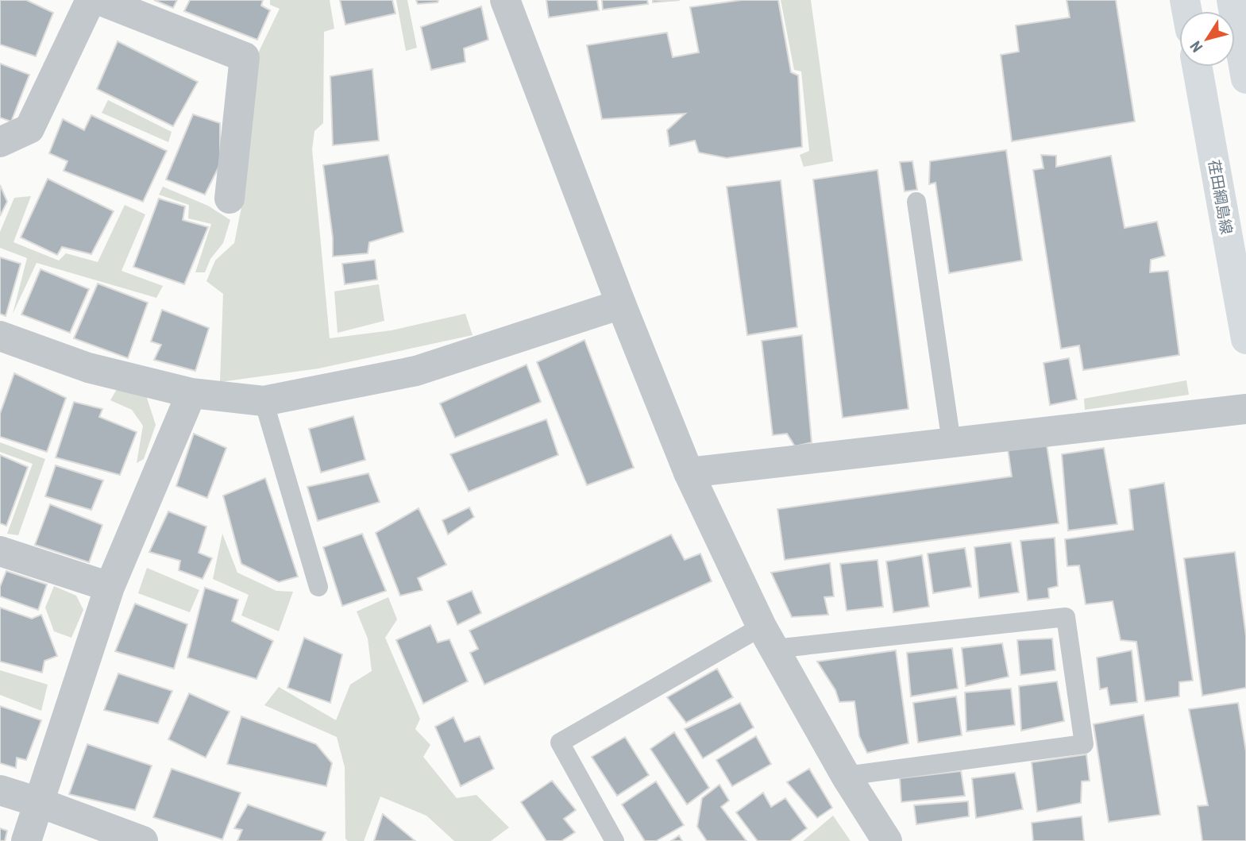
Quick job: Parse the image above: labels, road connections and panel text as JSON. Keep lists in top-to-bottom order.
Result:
{
  "streets": {
    "main road": ["荏田綱島線"]
  },
  "north": "bottom left"
}
